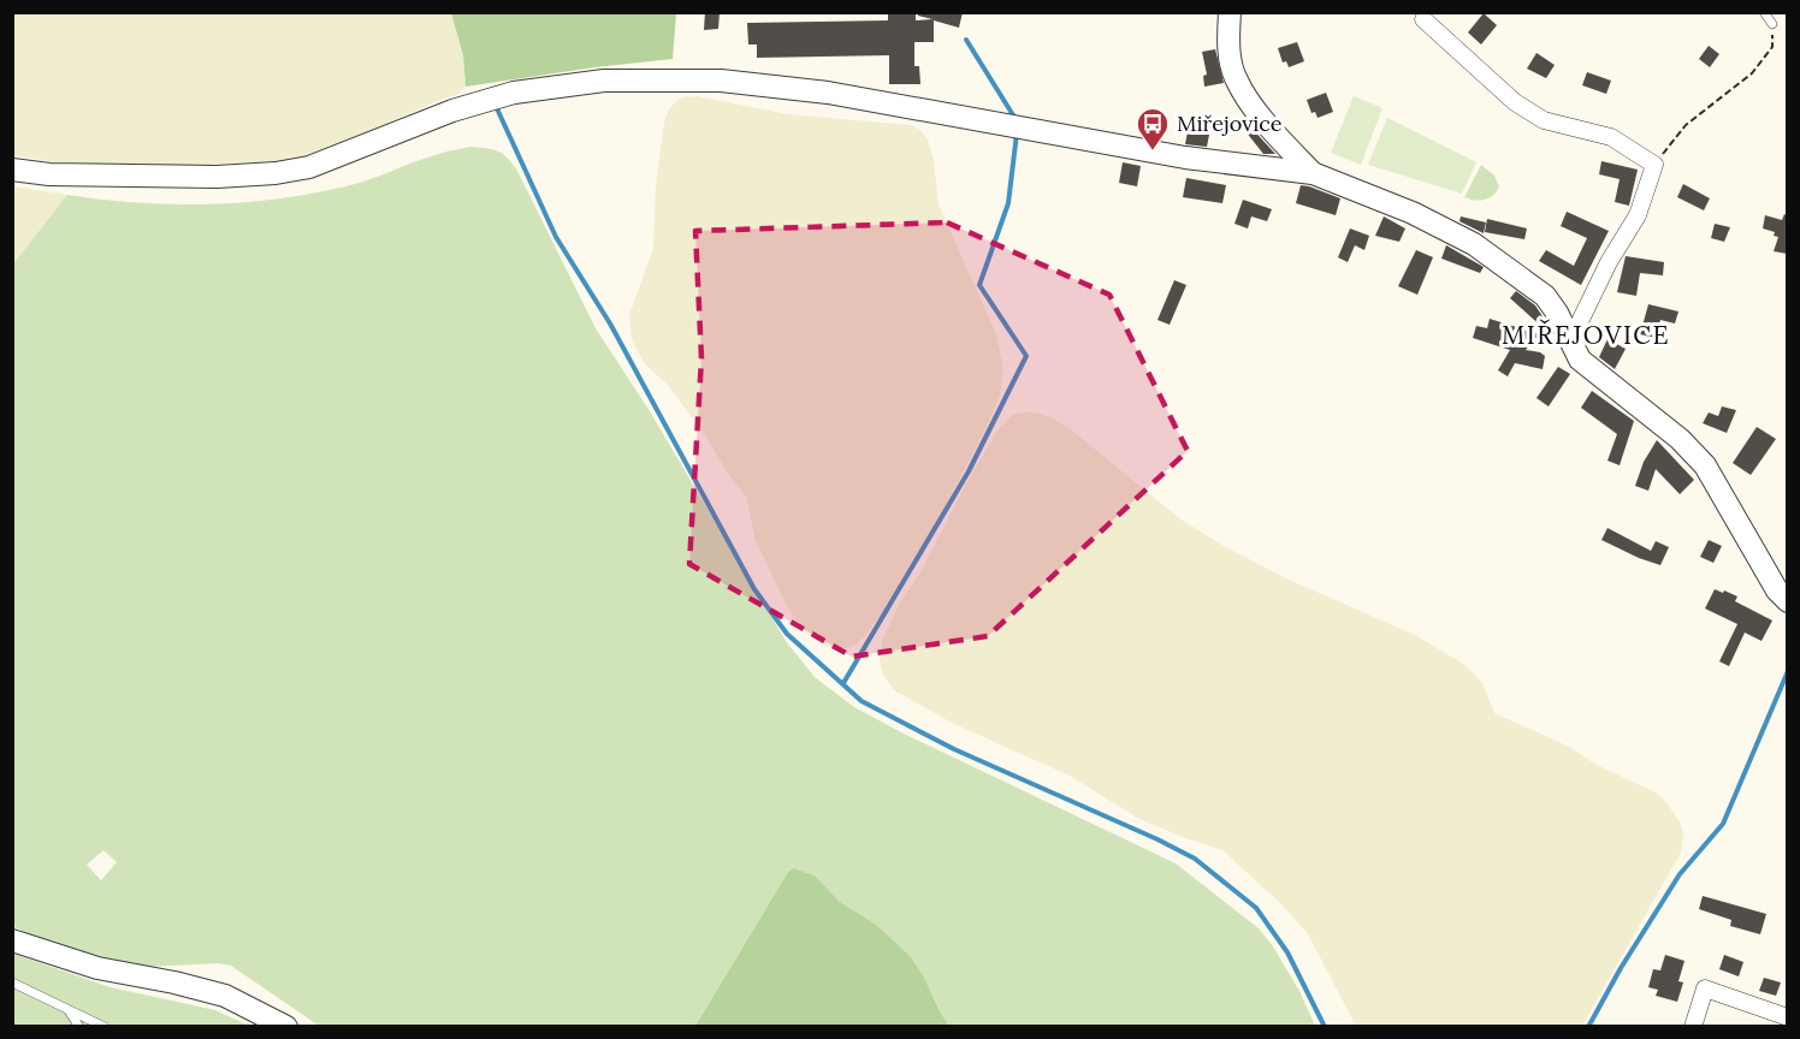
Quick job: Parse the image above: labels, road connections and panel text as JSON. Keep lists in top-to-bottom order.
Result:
{
  "districts": ["MIŘEJOVICE"],
  "places": {
    "bus stop": ["Miřejovice"]
  }
}
